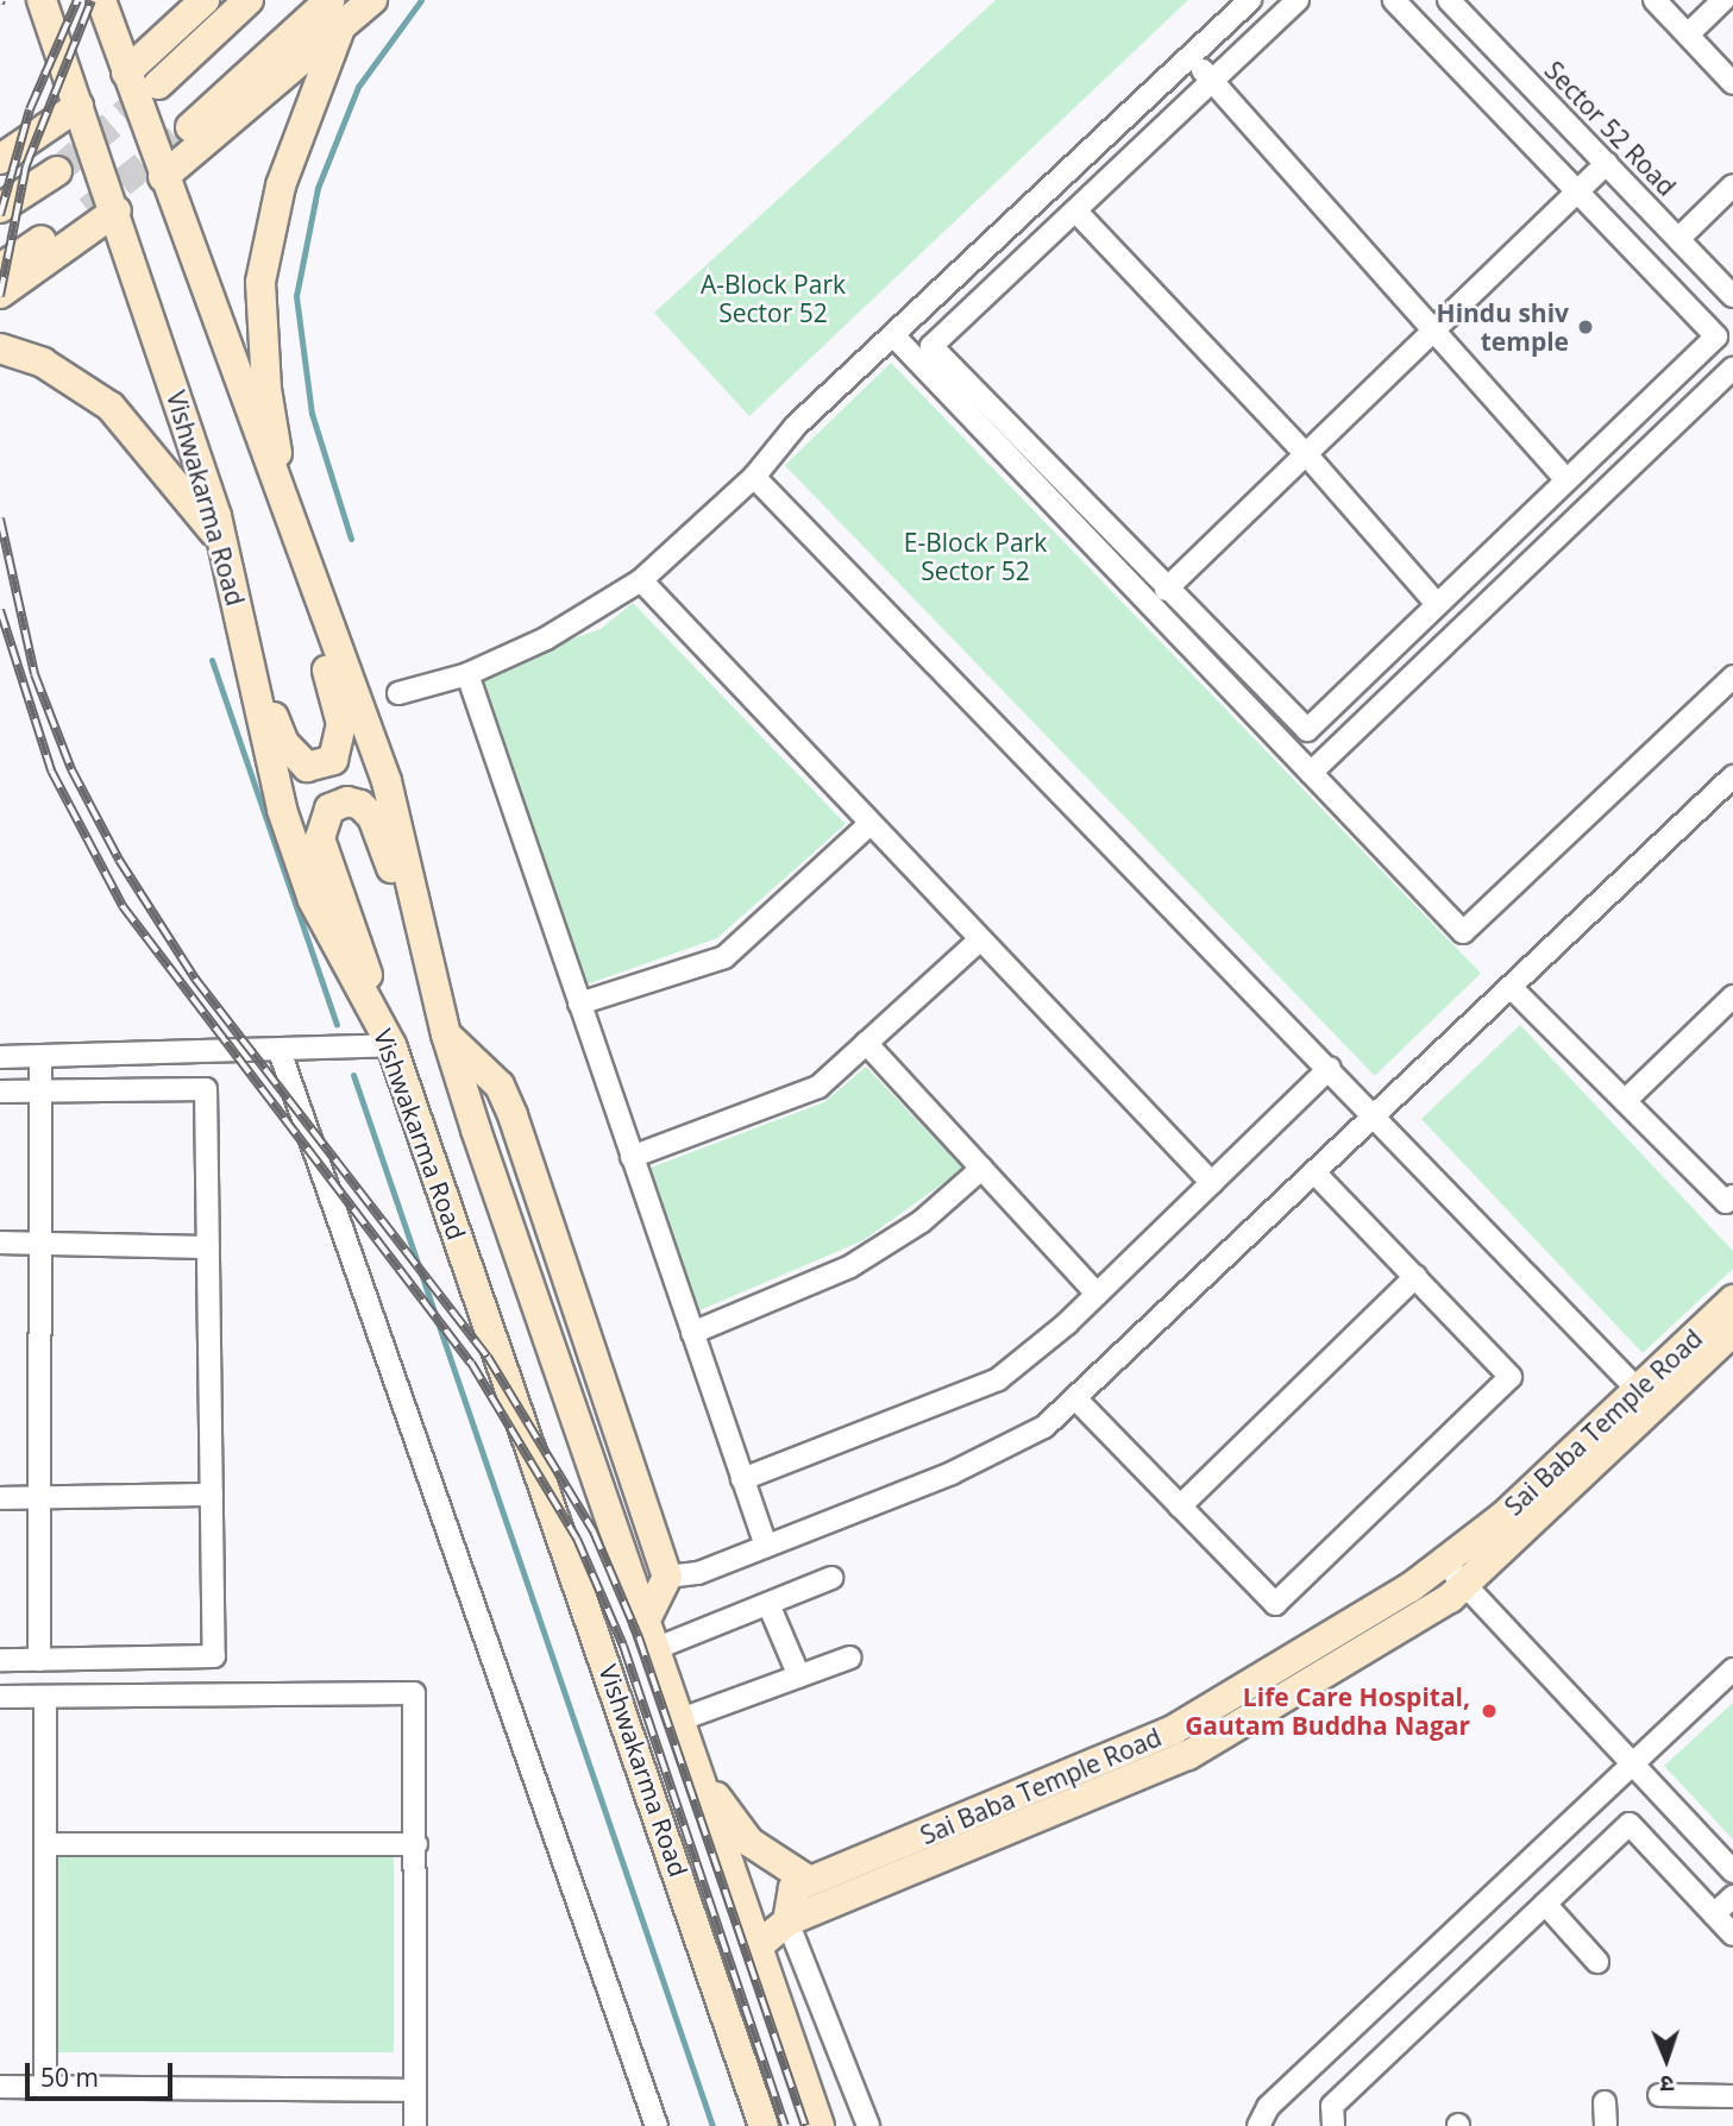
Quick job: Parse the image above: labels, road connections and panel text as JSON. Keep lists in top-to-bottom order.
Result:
{
  "streets": {
    "main road": ["Vishwakarma Road", "Sai Baba Temple Road"],
    "street": ["Sector 52 Road"]
  },
  "crossings": [
    ["Vishwakarma Road", "Sai Baba Temple Road"]
  ],
  "parks": ["A-Block Park Sector 52", "E-Block Park Sector 52"],
  "places": ["Hindu shiv temple", "Life Care Hospital, Gautam Buddha Nagar"],
  "scale_bar": "50 m",
  "north": "bottom"
}
